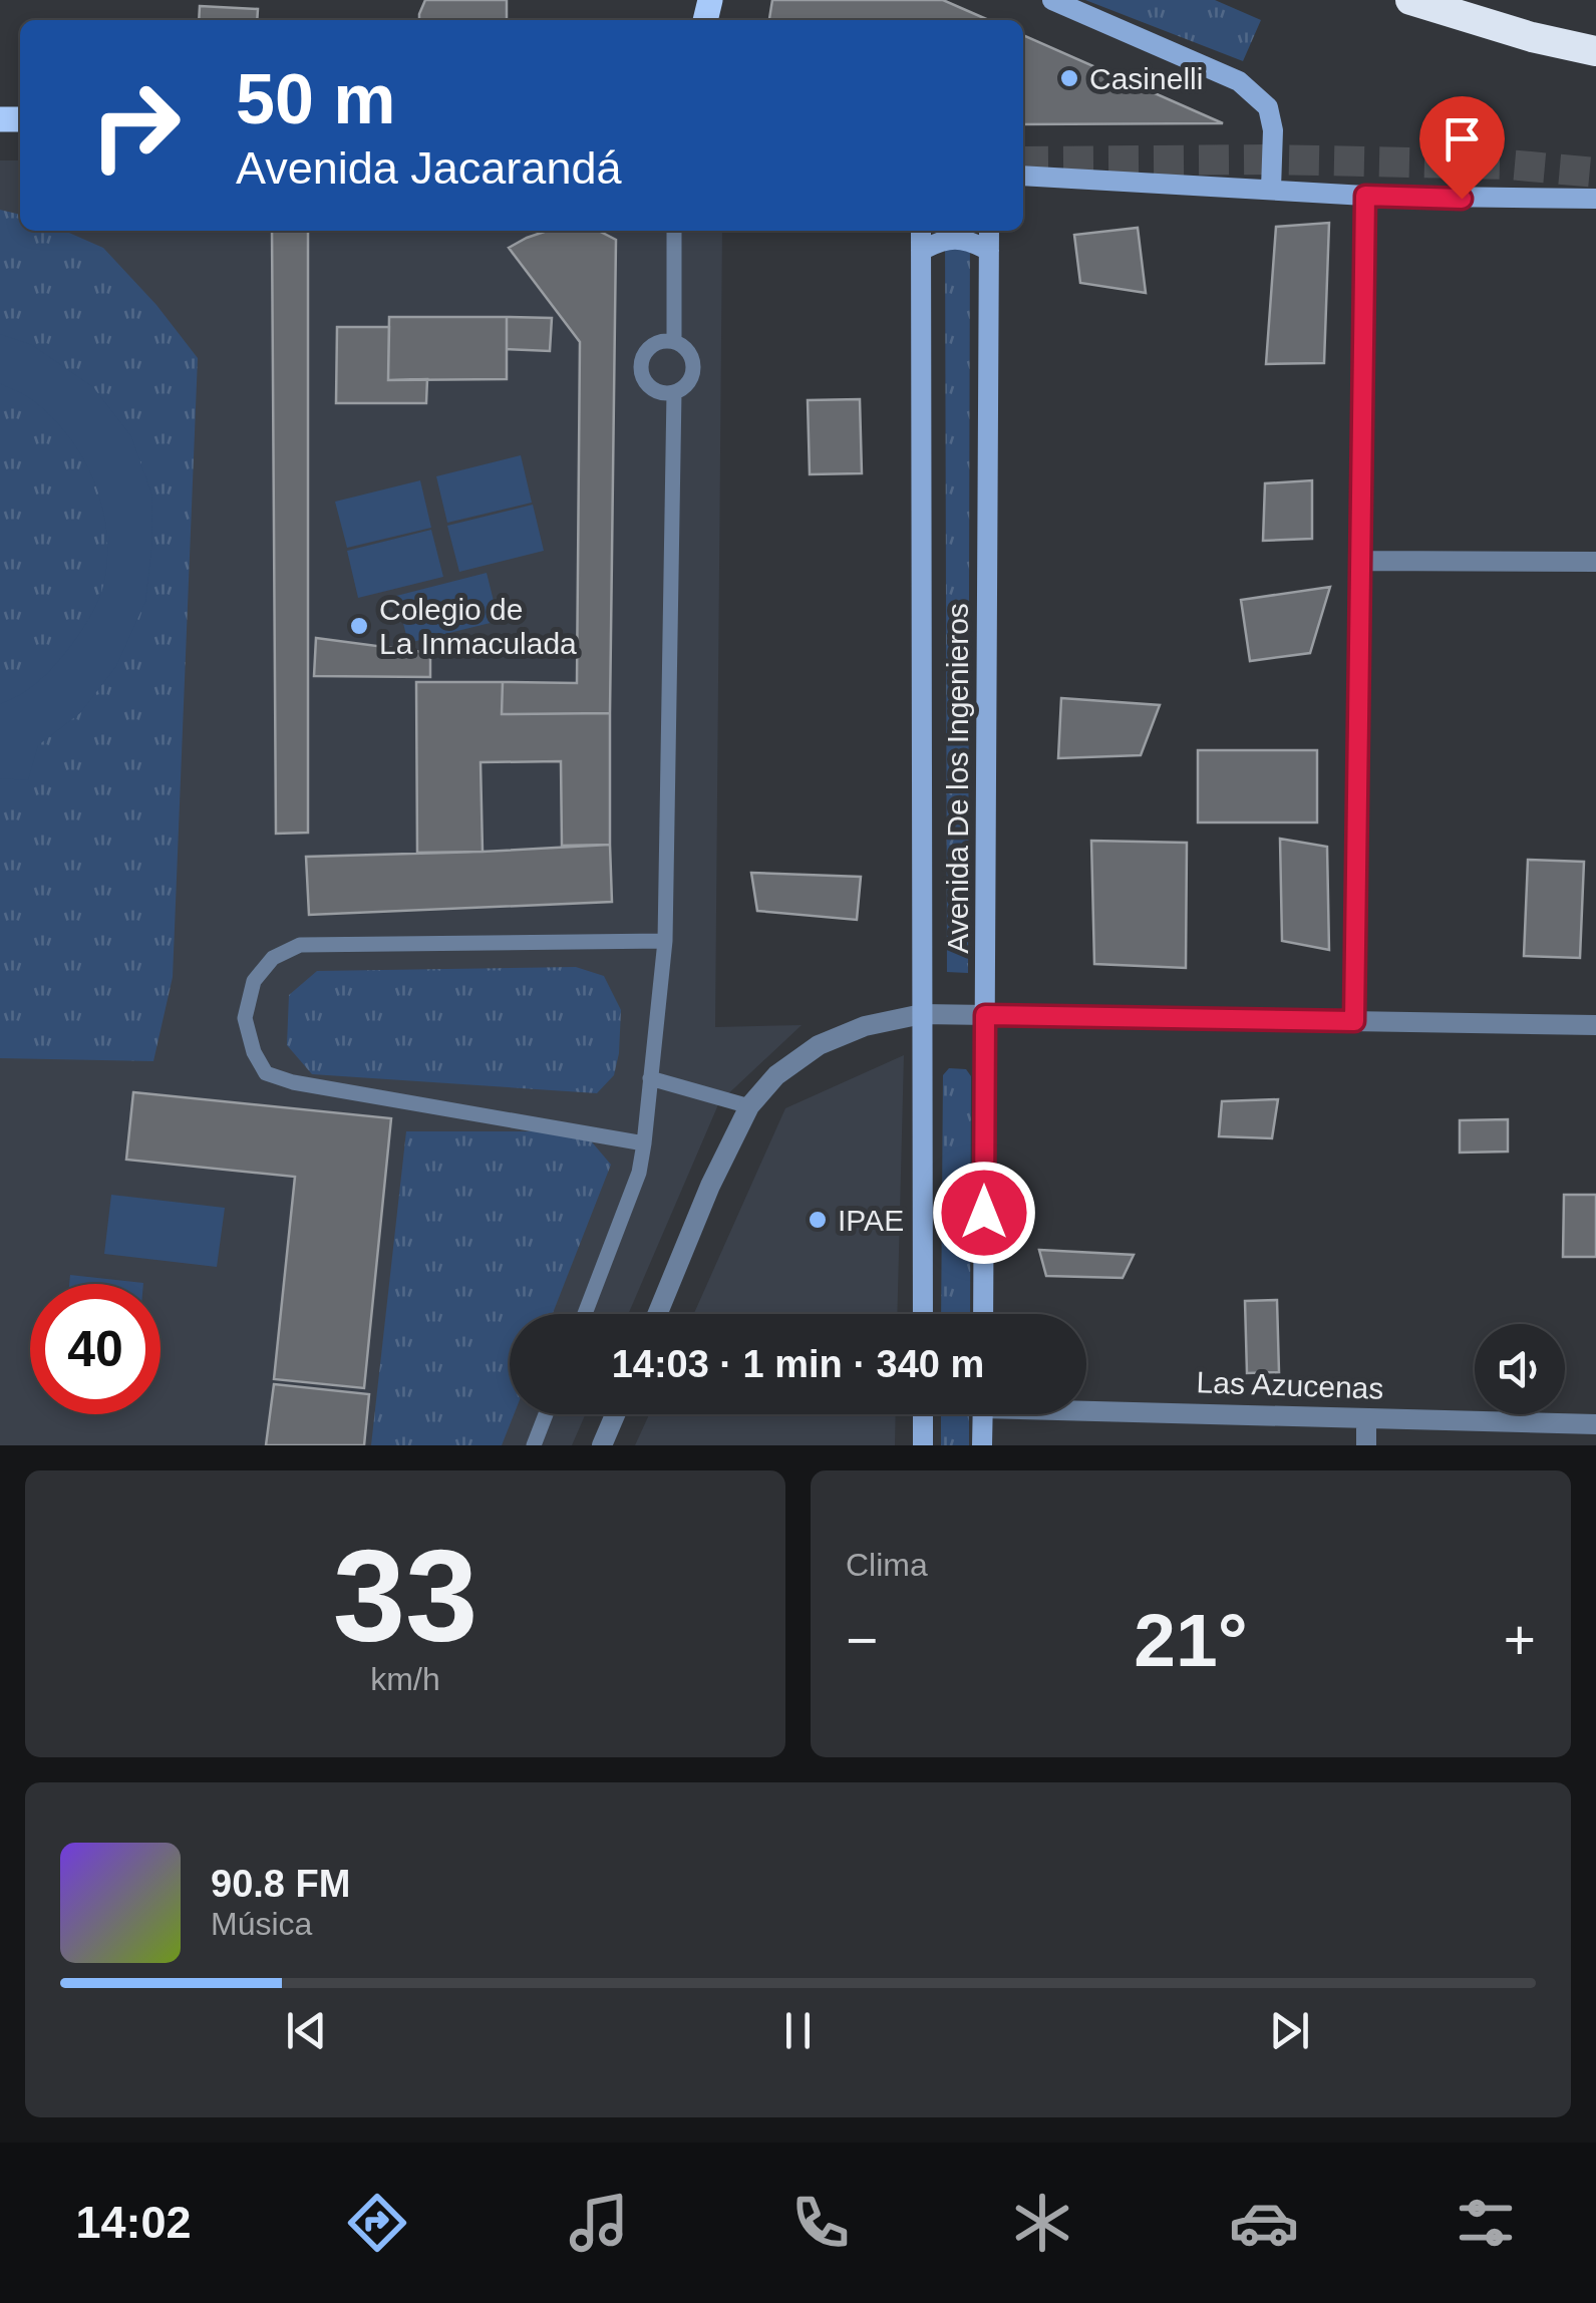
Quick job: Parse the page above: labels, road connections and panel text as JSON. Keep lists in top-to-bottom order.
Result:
{
  "streets": {
    "street": ["Avenida De los Ingenieros", "Las Azucenas"]
  },
  "places": ["Casinelli", "Colegio de La Inmaculada", "IPAE"],
  "page": {
    "turn": ["50 m", "Avenida Jacarandá"],
    "limit": "40",
    "trip": "14:03 · 1 min · 340 m",
    "tile": [
      ["33", "km/h"],
      "Clima"
    ],
    "heat": ["−", "21°", "+"],
    "song": ["90.8 FM", "Música"],
    "tabs": "14:02"
  }
}
